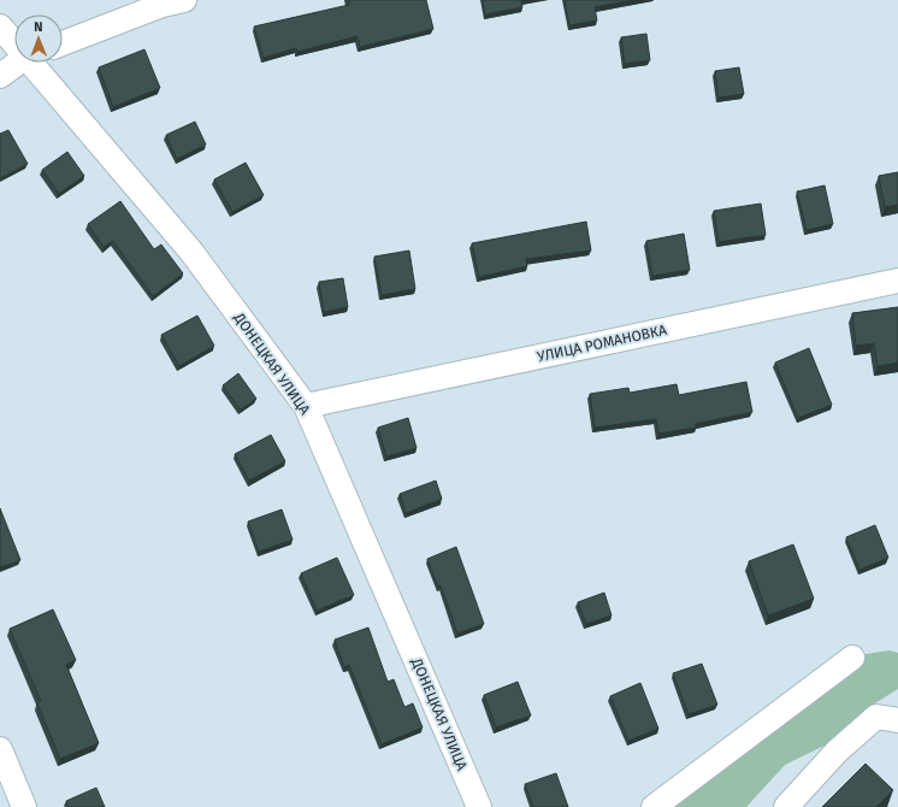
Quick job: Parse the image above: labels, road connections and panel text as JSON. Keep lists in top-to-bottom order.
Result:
{
  "streets": {
    "street": ["УЛИЦА РОМАНОВКА", "ДОНЕЦКАЯ УЛИЦА"]
  },
  "crossings": [
    ["УЛИЦА РОМАНОВКА", "ДОНЕЦКАЯ УЛИЦА"]
  ],
  "north": "top"
}
